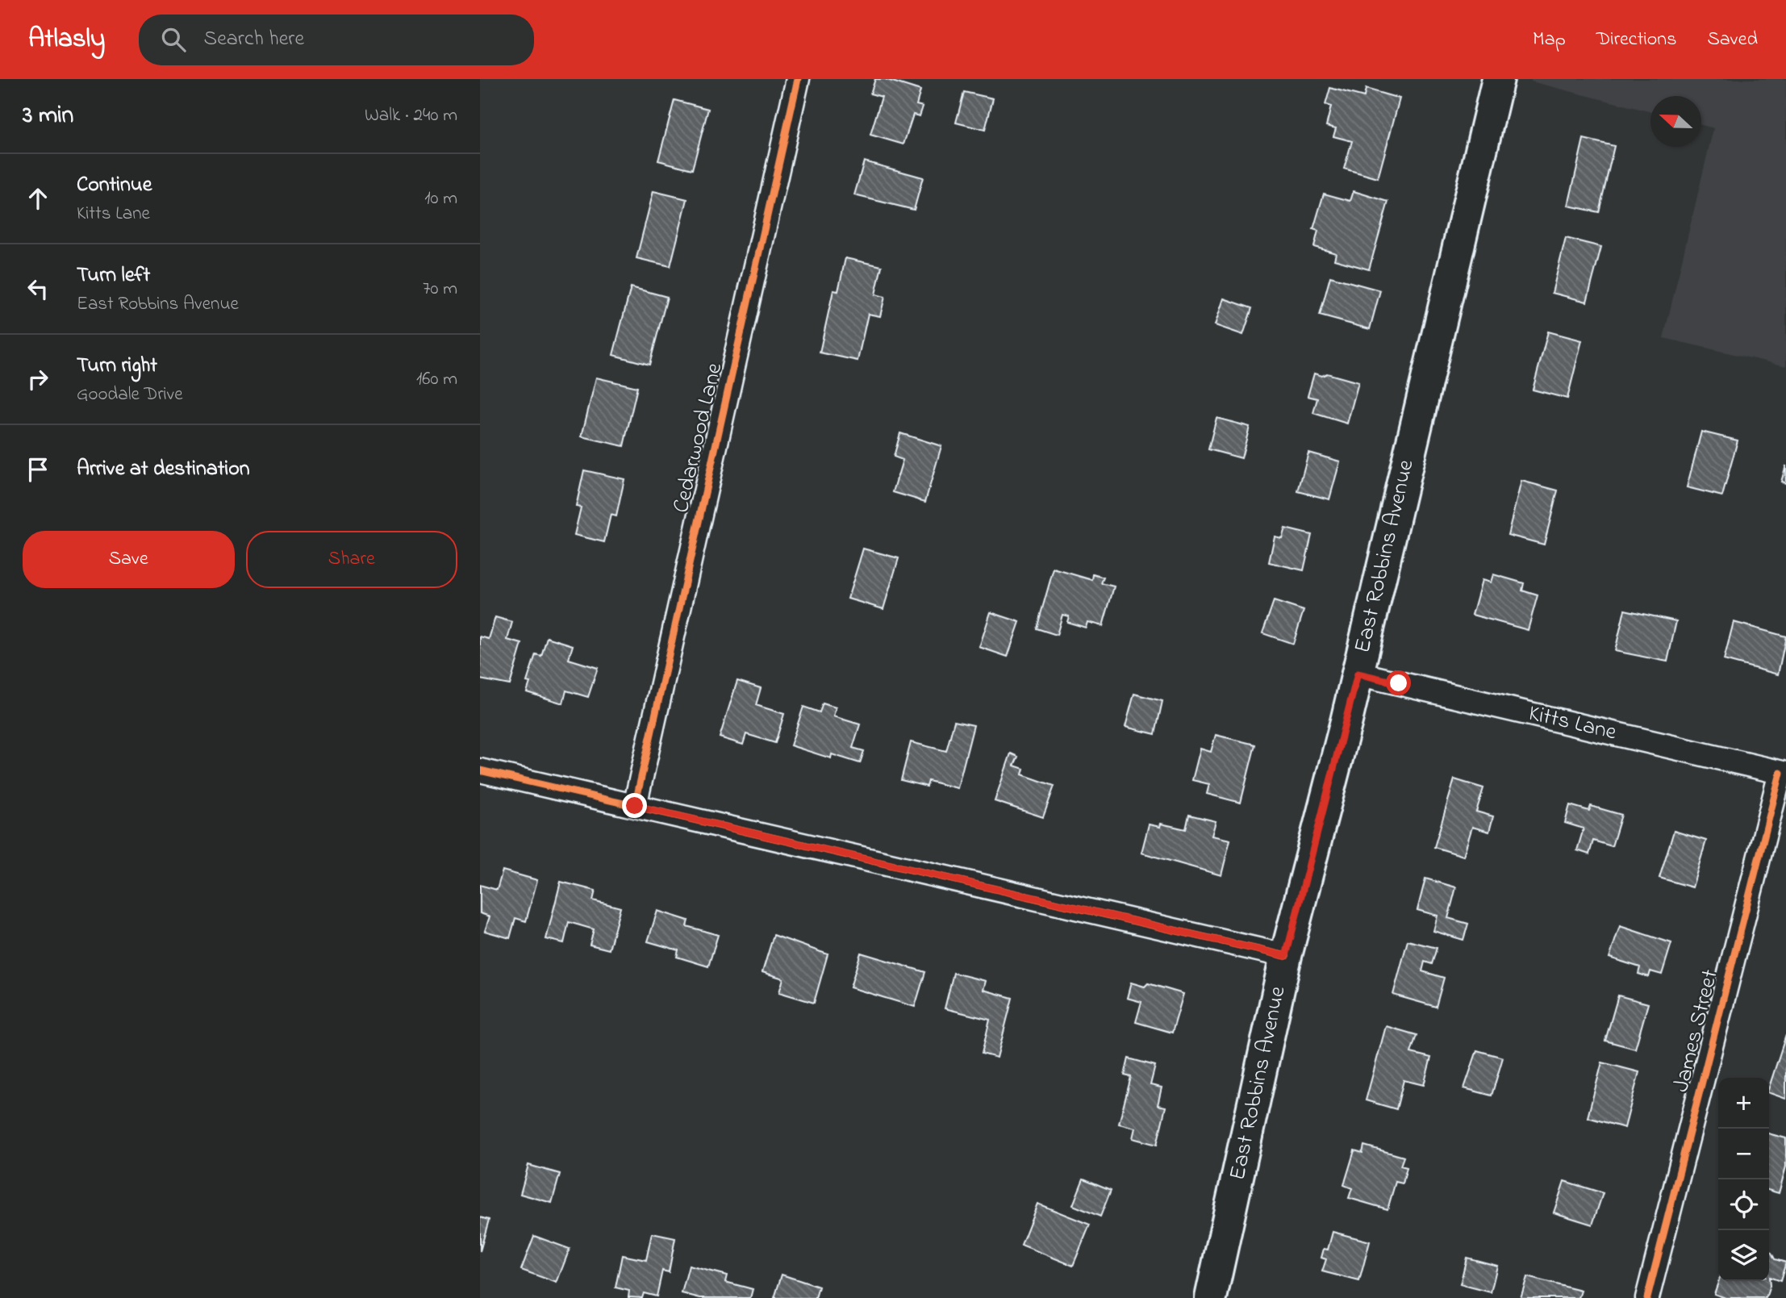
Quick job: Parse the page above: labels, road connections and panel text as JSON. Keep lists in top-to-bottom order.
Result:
{
  "streets": {
    "main road": ["East Robbins Avenue"],
    "street": ["Cedarwood Lane", "Kitts Lane", "James Street"]
  },
  "crossings": [
    ["East Robbins Avenue", "Kitts Lane"],
    ["Kitts Lane", "James Street"]
  ],
  "north": "left",
  "page": {
    "header": "Atlasly",
    "search": "Search here",
    "nav": ["Map", "Directions", "Saved"],
    "heading": ["3 min", "Walk · 240 m"],
    "list": [
      ["Continue", "Kitts Lane", "10 m"],
      ["Turn left", "East Robbins Avenue", "70 m"],
      ["Turn right", "Goodale Drive", "160 m"],
      "Arrive at destination"
    ],
    "buttons": ["Save", "Share"],
    "map_buttons": ["+", "−"]
  }
}
